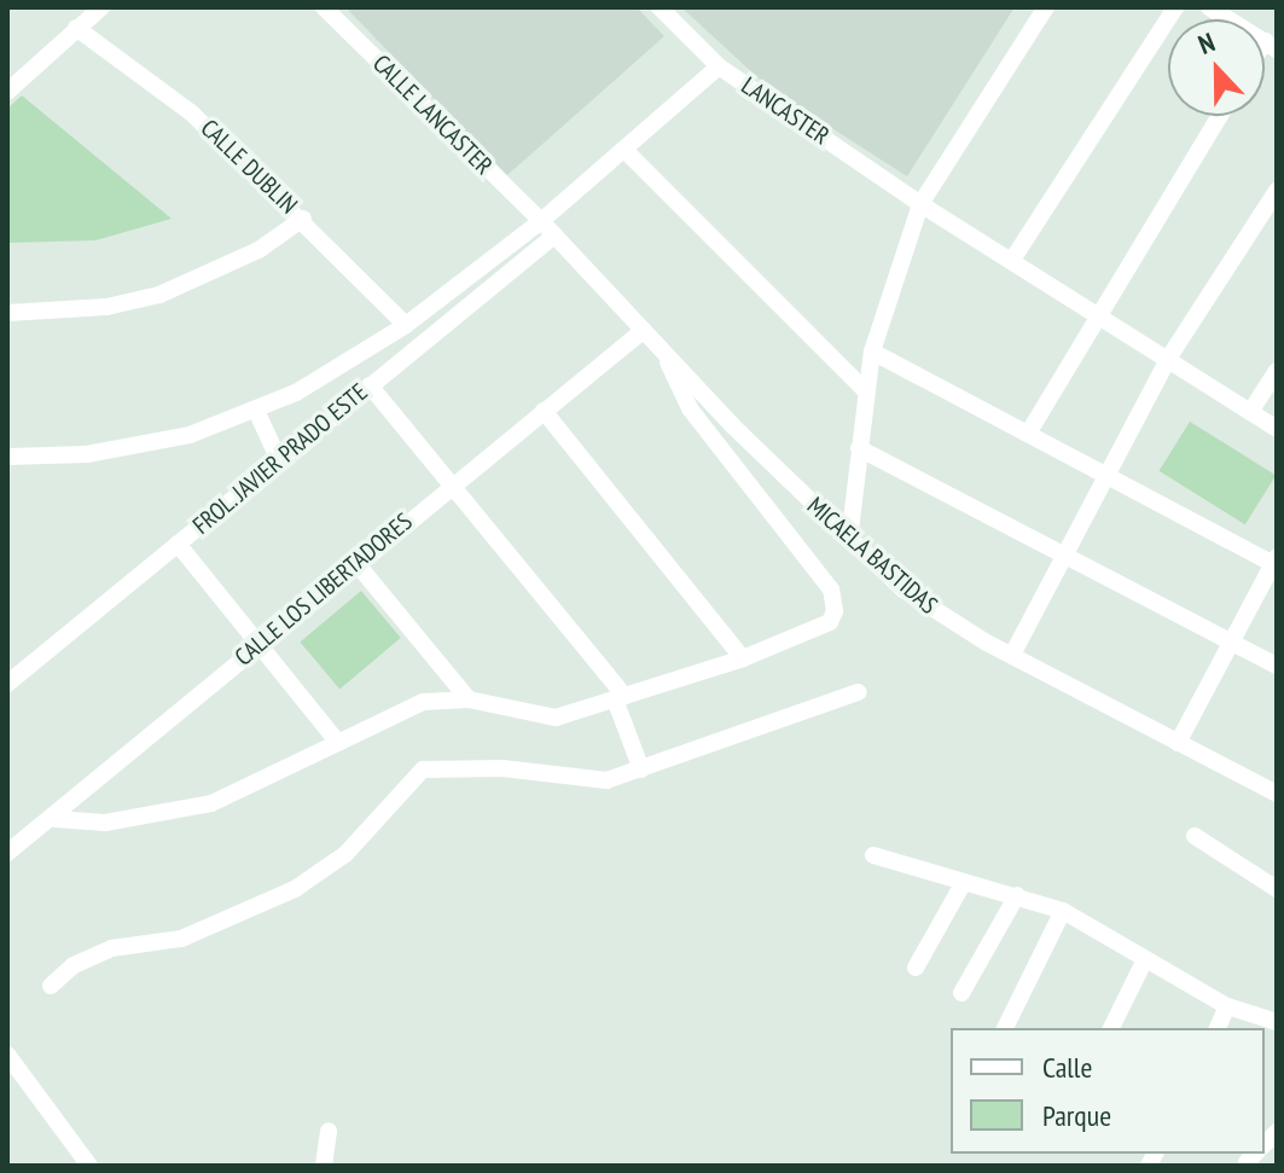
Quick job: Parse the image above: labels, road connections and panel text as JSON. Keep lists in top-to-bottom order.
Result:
{
  "streets": {
    "street": [
      "LANCASTER",
      "CALLE LANCASTER",
      "CALLE DUBLIN",
      "FROL. JAVIER PRADO ESTE",
      "MICAELA BASTIDAS",
      "CALLE LOS LIBERTADORES"
    ]
  },
  "crossings": [
    ["CALLE LANCASTER", "MICAELA BASTIDAS"],
    ["FROL. JAVIER PRADO ESTE", "MICAELA BASTIDAS"],
    ["MICAELA BASTIDAS", "CALLE LOS LIBERTADORES"]
  ],
  "legend": ["Calle", "Parque"],
  "north": "top"
}
